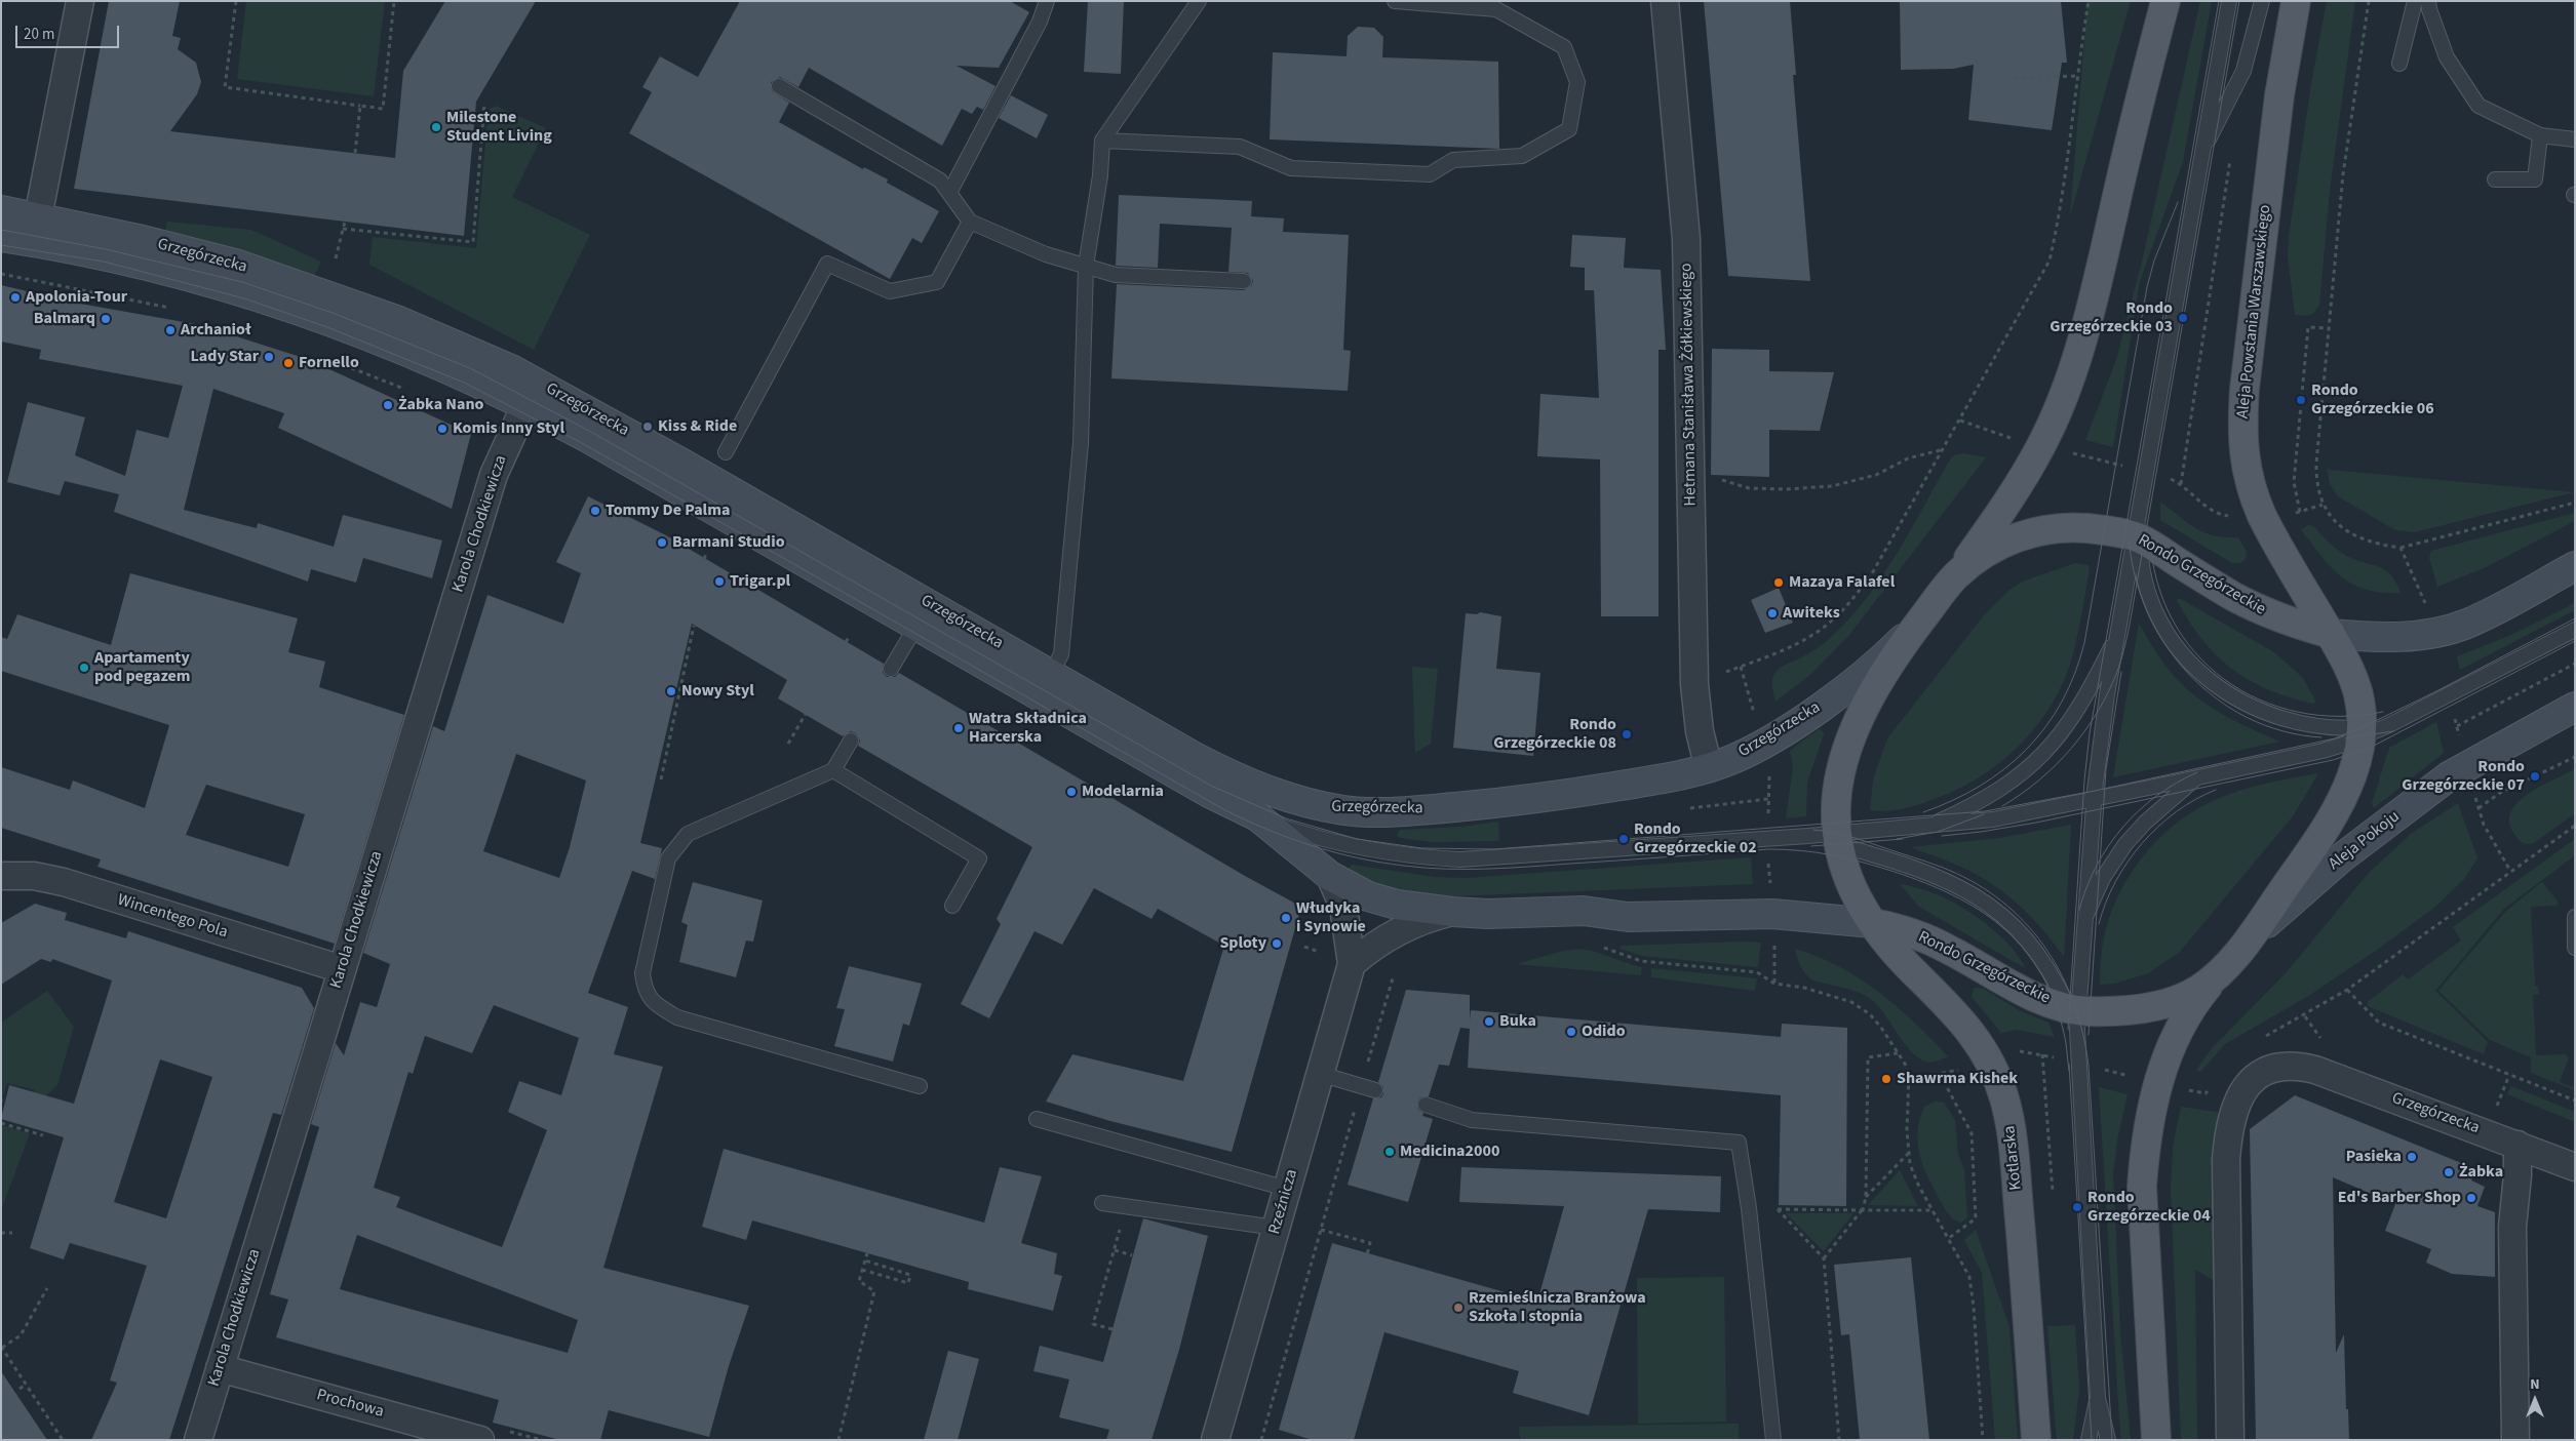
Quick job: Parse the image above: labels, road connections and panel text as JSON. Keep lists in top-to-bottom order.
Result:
{
  "streets": {
    "main road": ["Aleja Powstania Warszawskiego", "Rondo Grzegórzeckie", "Kotlarska"],
    "street": [
      "Grzegórzecka",
      "Hetmana Stanisława Żółkiewskiego",
      "Karola Chodkiewicza",
      "Aleja Pokoju",
      "Wincentego Pola",
      "Rzeźnicza",
      "Prochowa"
    ]
  },
  "crossings": [
    ["Grzegórzecka", "Hetmana Stanisława Żółkiewskiego"],
    ["Grzegórzecka", "Karola Chodkiewicza"],
    ["Grzegórzecka", "Rondo Grzegórzeckie"],
    ["Grzegórzecka", "Kotlarska"],
    ["Grzegórzecka", "Rzeźnicza"],
    ["Aleja Powstania Warszawskiego", "Rondo Grzegórzeckie"],
    ["Karola Chodkiewicza", "Wincentego Pola"],
    ["Karola Chodkiewicza", "Prochowa"],
    ["Rondo Grzegórzeckie", "Aleja Pokoju"],
    ["Rondo Grzegórzeckie", "Kotlarska"]
  ],
  "places": [
    "Milestone Student Living",
    "Apolonia-Tour",
    "Rondo Grzegórzeckie 03",
    "Balmarq",
    "Archanioł",
    "Lady Star",
    "Fornello",
    "Rondo Grzegórzeckie 06",
    "Żabka Nano",
    "Kiss & Ride",
    "Komis Inny Styl",
    "Tommy De Palma",
    "Barmani Studio",
    "Trigar.pl",
    "Mazaya Falafel",
    "Awiteks",
    "Apartamenty pod pegazem",
    "Nowy Styl",
    "Watra Składnica Harcerska",
    "Rondo Grzegórzeckie 08",
    "Rondo Grzegórzeckie 07",
    "Modelarnia",
    "Rondo Grzegórzeckie 02",
    "Włudyka i Synowie",
    "Sploty",
    "Buka",
    "Odido",
    "Shawrma Kishek",
    "Medicina2000",
    "Pasieka",
    "Żabka",
    "Ed's Barber Shop",
    "Rondo Grzegórzeckie 04",
    "Rzemieślnicza Branżowa Szkoła I stopnia"
  ],
  "scale_bar": "20 m",
  "north": "top"
}
